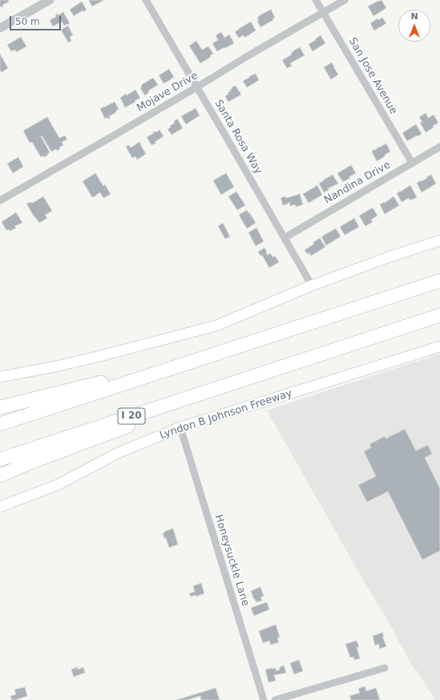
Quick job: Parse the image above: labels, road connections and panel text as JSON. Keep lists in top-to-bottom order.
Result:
{
  "streets": {
    "highway": ["I 20"],
    "main road": ["Lyndon B Johnson Freeway"],
    "street": [
      "San Jose Avenue",
      "Mojave Drive",
      "Santa Rosa Way",
      "Nandina Drive",
      "Honeysuckle Lane"
    ]
  },
  "crossings": [
    ["San Jose Avenue", "Mojave Drive"],
    ["San Jose Avenue", "Nandina Drive"],
    ["Mojave Drive", "Santa Rosa Way"],
    ["Santa Rosa Way", "Nandina Drive"],
    ["Lyndon B Johnson Freeway", "Honeysuckle Lane"]
  ],
  "scale_bar": "50 m",
  "north": "top"
}
